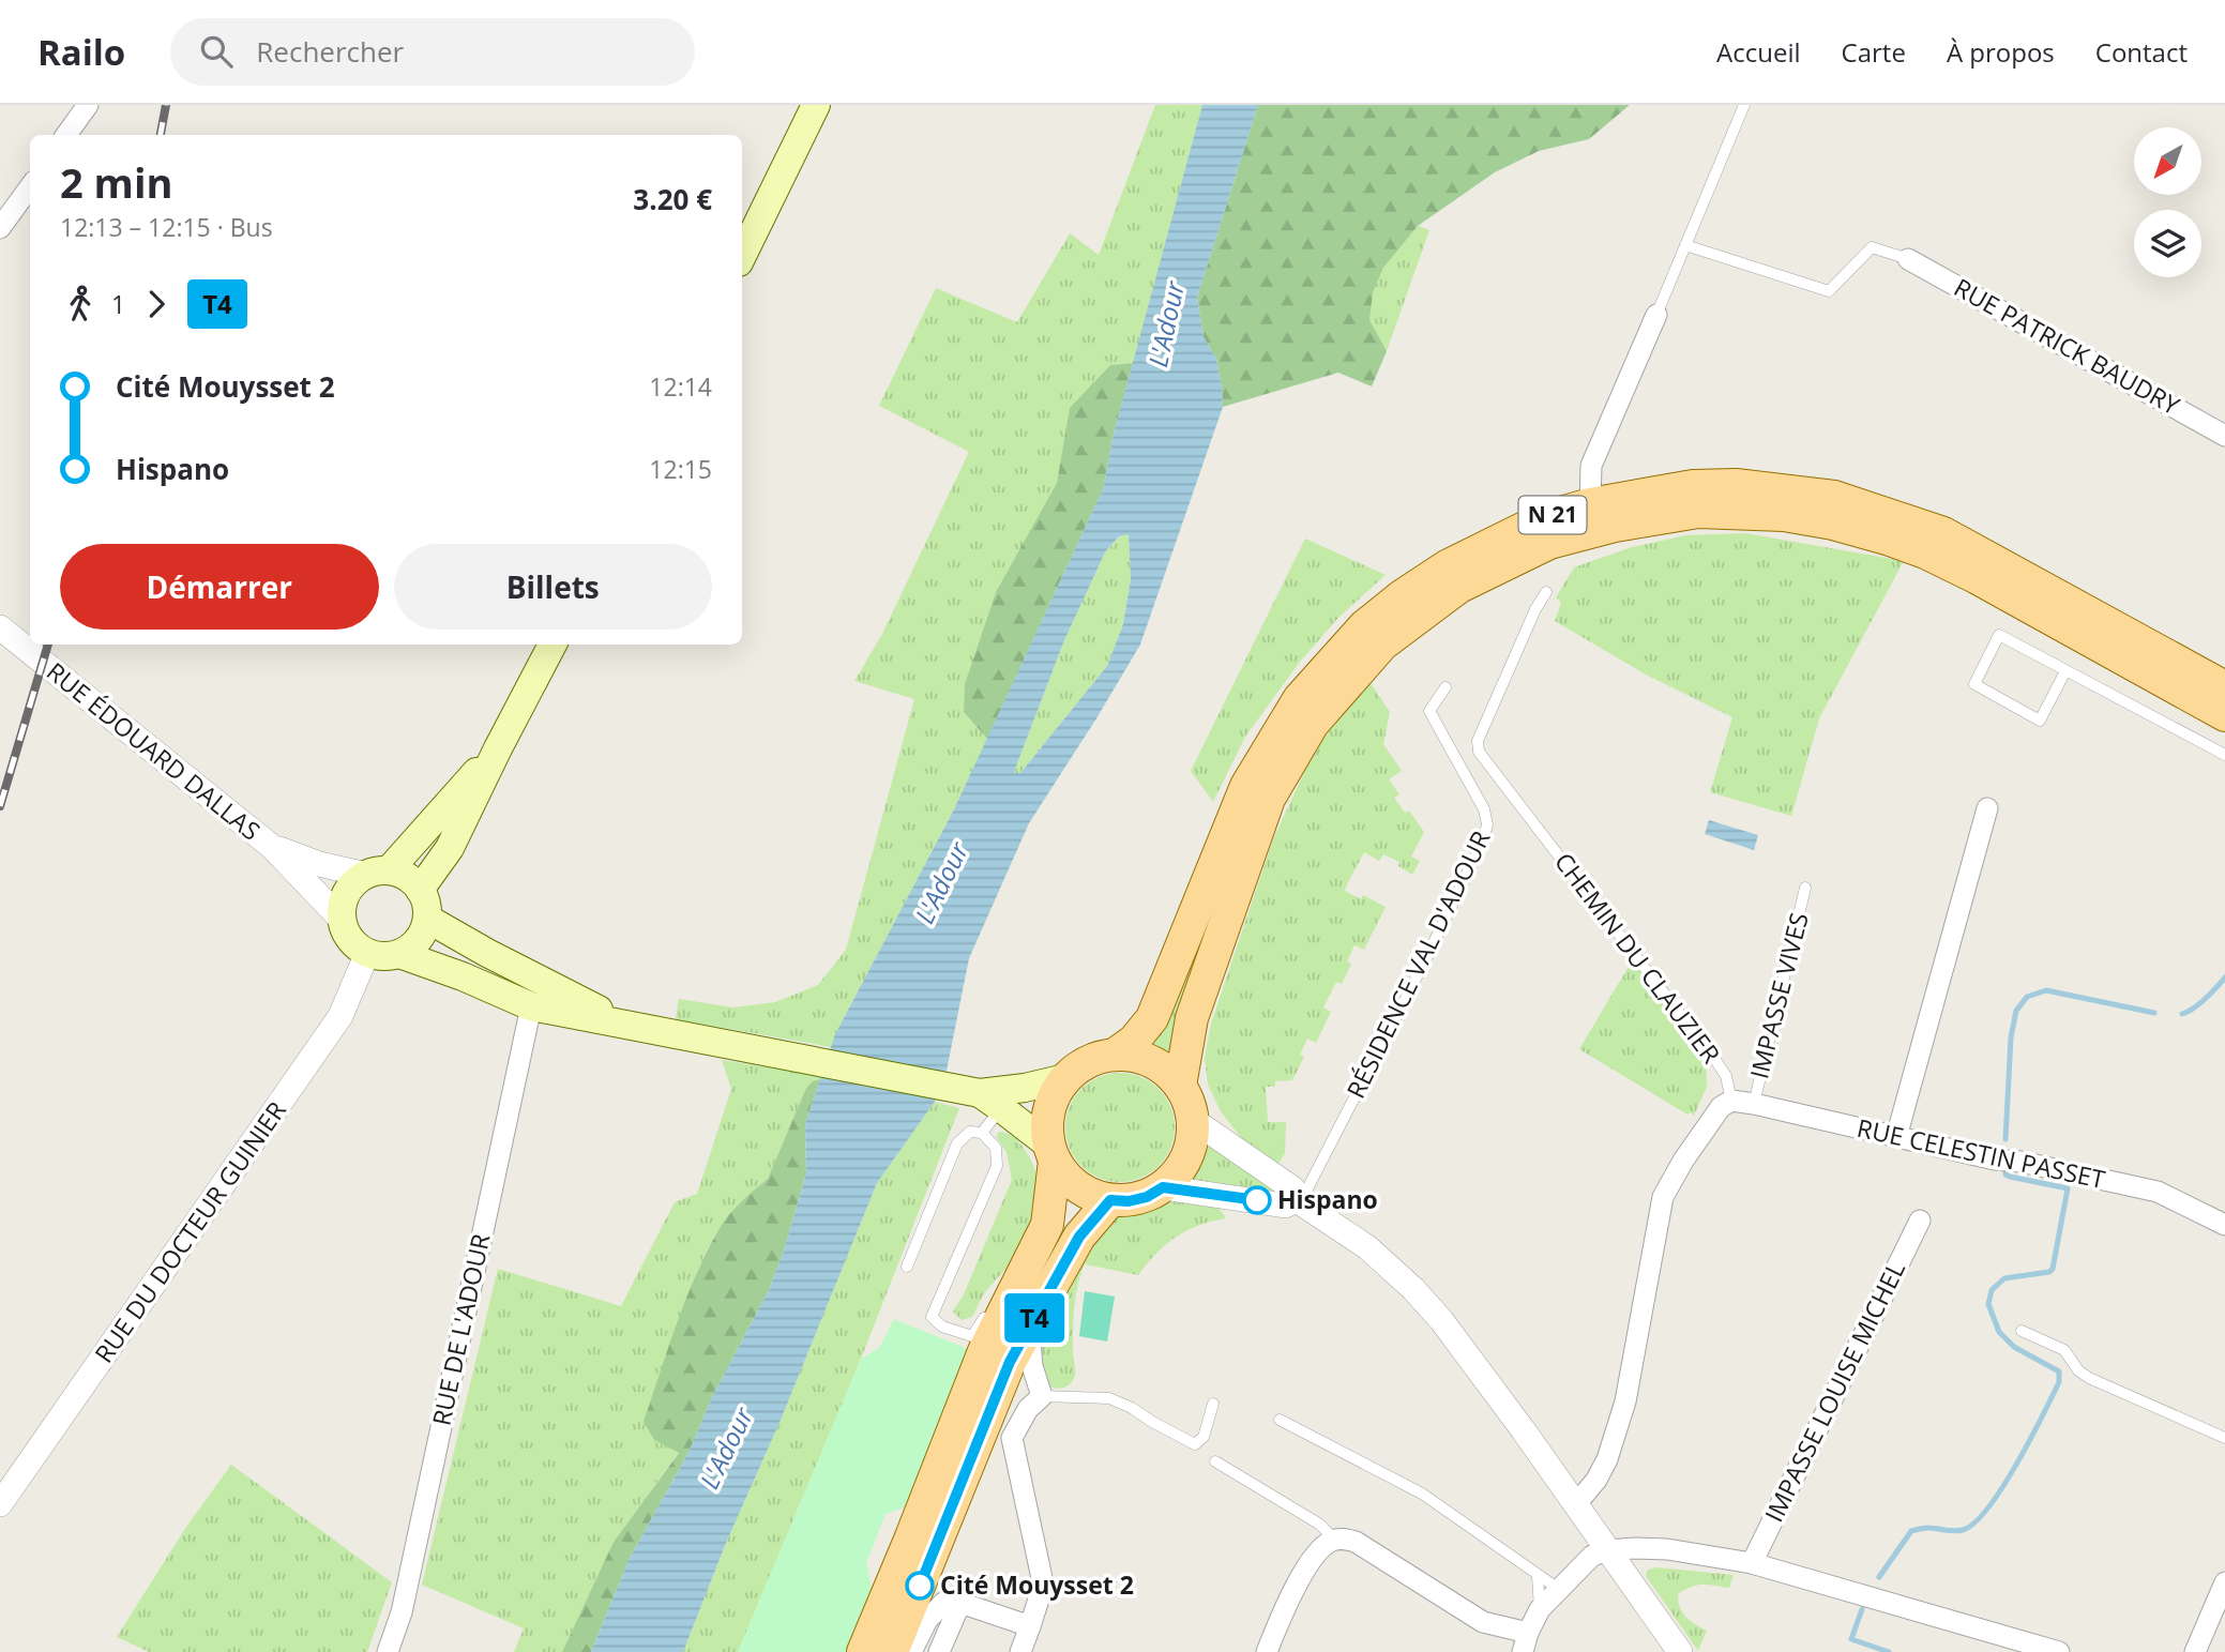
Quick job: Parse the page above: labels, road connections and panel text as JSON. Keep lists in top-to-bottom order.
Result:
{
  "streets": {
    "main road": ["N 21"],
    "street": [
      "RUE PATRICK BAUDRY",
      "RUE ÉDOUARD DALLAS",
      "RUE CELESTIN PASSET",
      "RUE DU DOCTEUR GUINIER",
      "RUE DE L'ADOUR",
      "IMPASSE LOUISE MICHEL"
    ],
    "lane": ["CHEMIN DU CLAUZIER", "RÉSIDENCE VAL D'ADOUR", "IMPASSE VIVES"]
  },
  "crossings": [
    ["RUE ÉDOUARD DALLAS", "RUE DU DOCTEUR GUINIER"],
    ["CHEMIN DU CLAUZIER", "RUE CELESTIN PASSET"],
    ["IMPASSE VIVES", "RUE CELESTIN PASSET"]
  ],
  "water": ["L'Adour"],
  "places": ["Hispano", "Cité Mouysset 2"],
  "lines": ["bus line T4"],
  "north": "bottom left",
  "page": {
    "header": "Railo",
    "search": "Rechercher",
    "nav": [
      "Accueil",
      "Carte",
      "À propos",
      "Contact"
    ],
    "on_map": "T4",
    "heading": ["2 min", "12:13 – 12:15 · Bus", "3.20 €"],
    "legs": ["1", "T4"],
    "list": [
      {
        "name": "Cité Mouysset 2",
        "value": "12:14"
      },
      {
        "name": "Hispano",
        "value": "12:15"
      }
    ],
    "buttons": ["Démarrer", "Billets"]
  }
}
